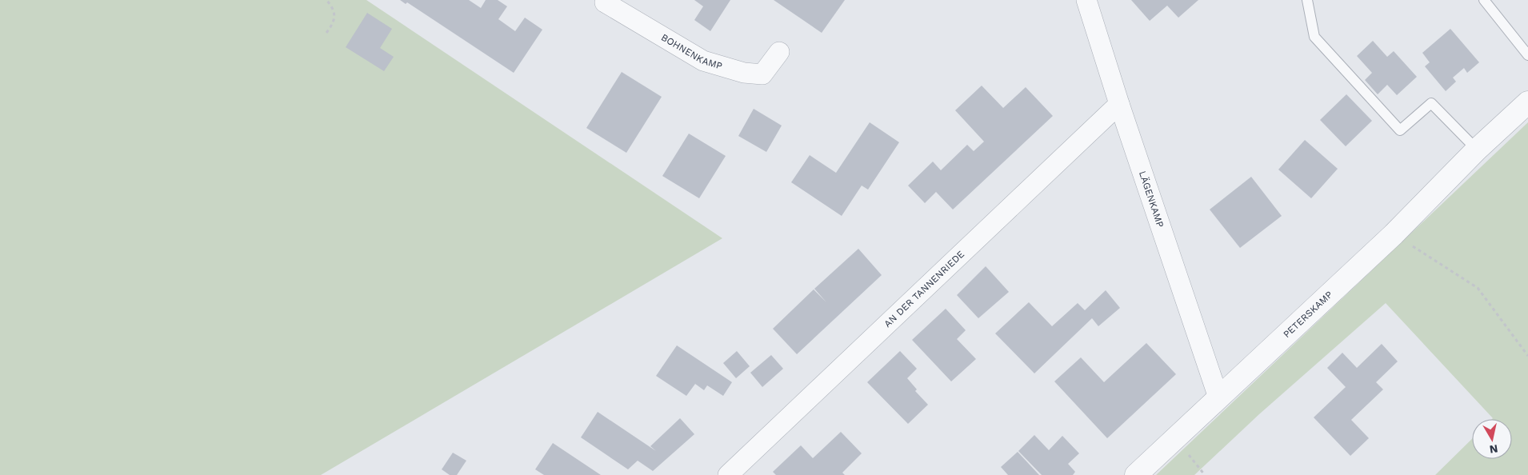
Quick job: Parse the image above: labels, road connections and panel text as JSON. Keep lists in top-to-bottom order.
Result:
{
  "streets": {
    "street": [
      "BOHNENKAMP",
      "LÄGENKAMP",
      "AN DER TANNENRIEDE",
      "PETERSKAMP"
    ]
  },
  "crossings": [
    ["LÄGENKAMP", "AN DER TANNENRIEDE"],
    ["LÄGENKAMP", "PETERSKAMP"]
  ],
  "north": "bottom"
}
